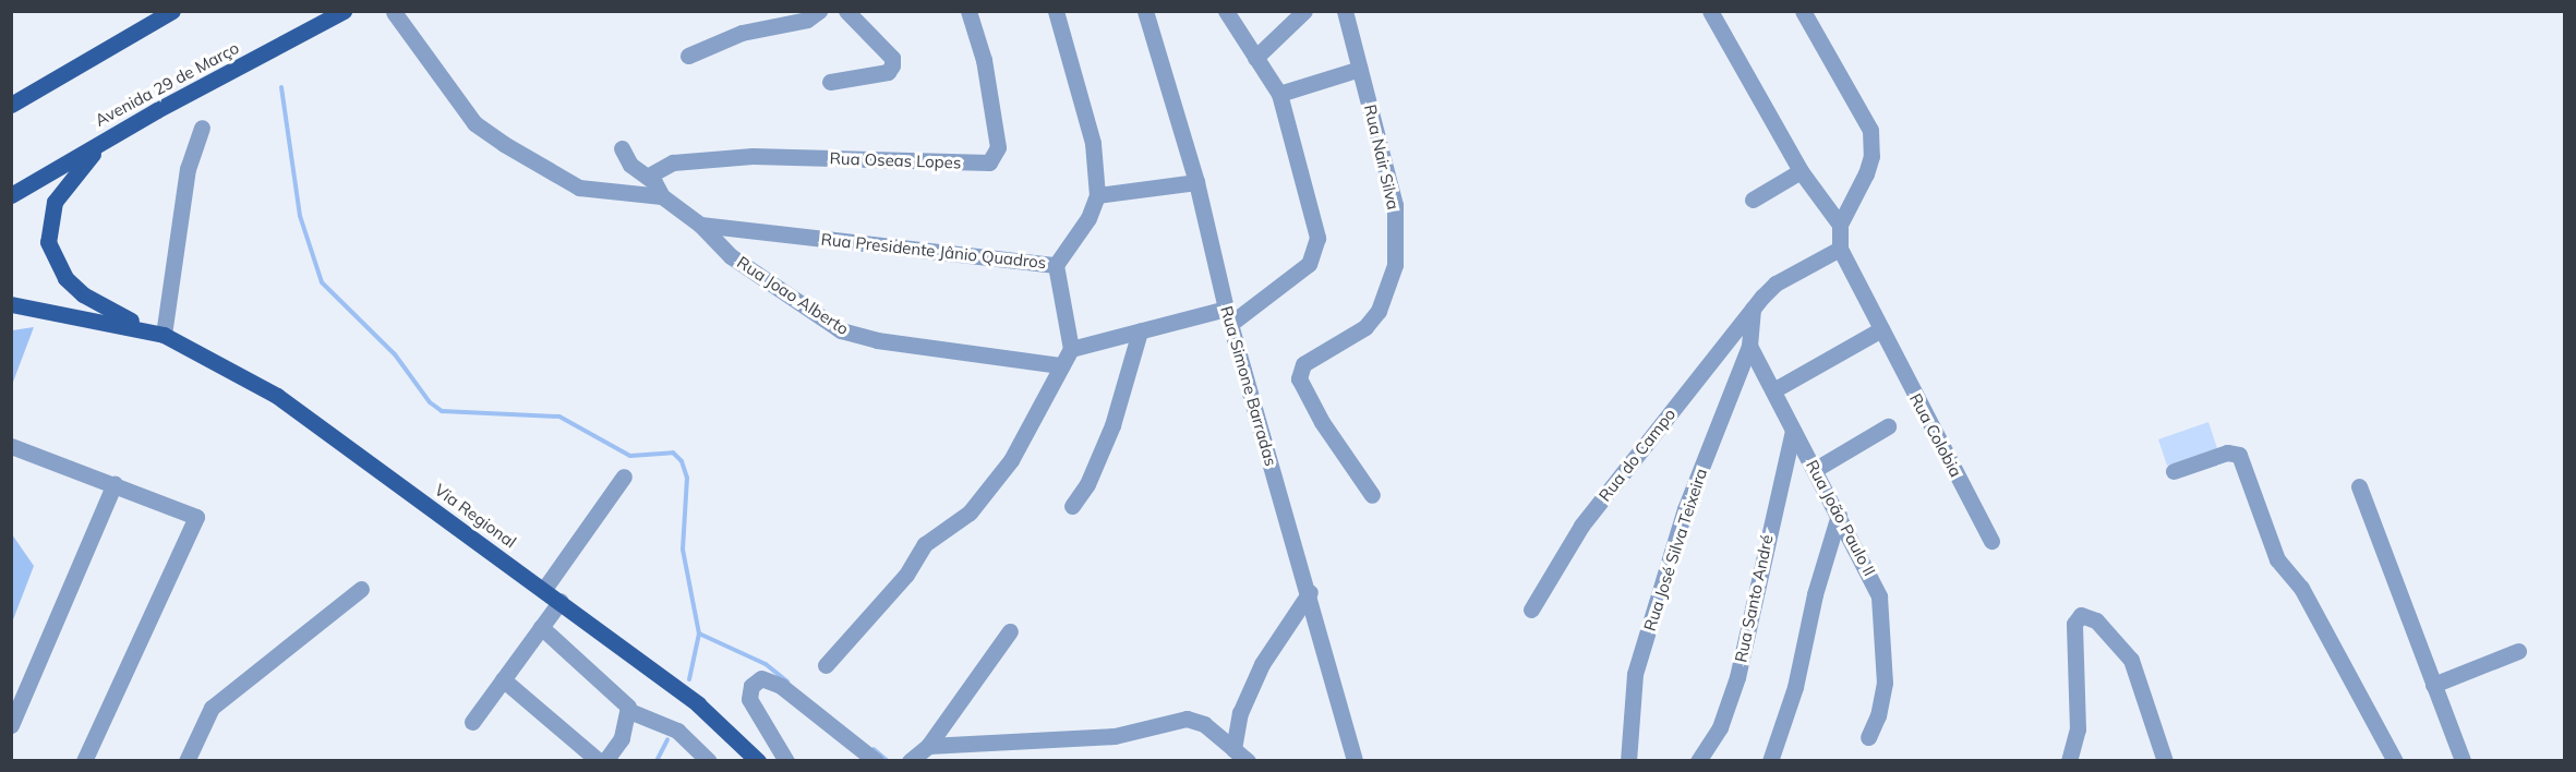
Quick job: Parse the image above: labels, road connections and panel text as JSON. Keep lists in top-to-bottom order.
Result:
{
  "streets": {
    "main road": ["Avenida 29 de Março", "Via Regional"],
    "street": [
      "Rua Nair Silva",
      "Rua Oseas Lopes",
      "Rua Presidente Jânio Quadros",
      "Rua Joao Alberto",
      "Rua Simone Barradas",
      "Rua Colobia",
      "Rua do Campo",
      "Rua João Paulo II",
      "Rua José Silva Teixeira",
      "Rua Santo André"
    ]
  },
  "crossings": [
    ["Avenida 29 de Março", "Via Regional"],
    ["Rua Presidente Jânio Quadros", "Rua Joao Alberto"],
    ["Rua Colobia", "Rua do Campo"],
    ["Rua João Paulo II", "Rua José Silva Teixeira"],
    ["Rua João Paulo II", "Rua Santo André"]
  ]
}
